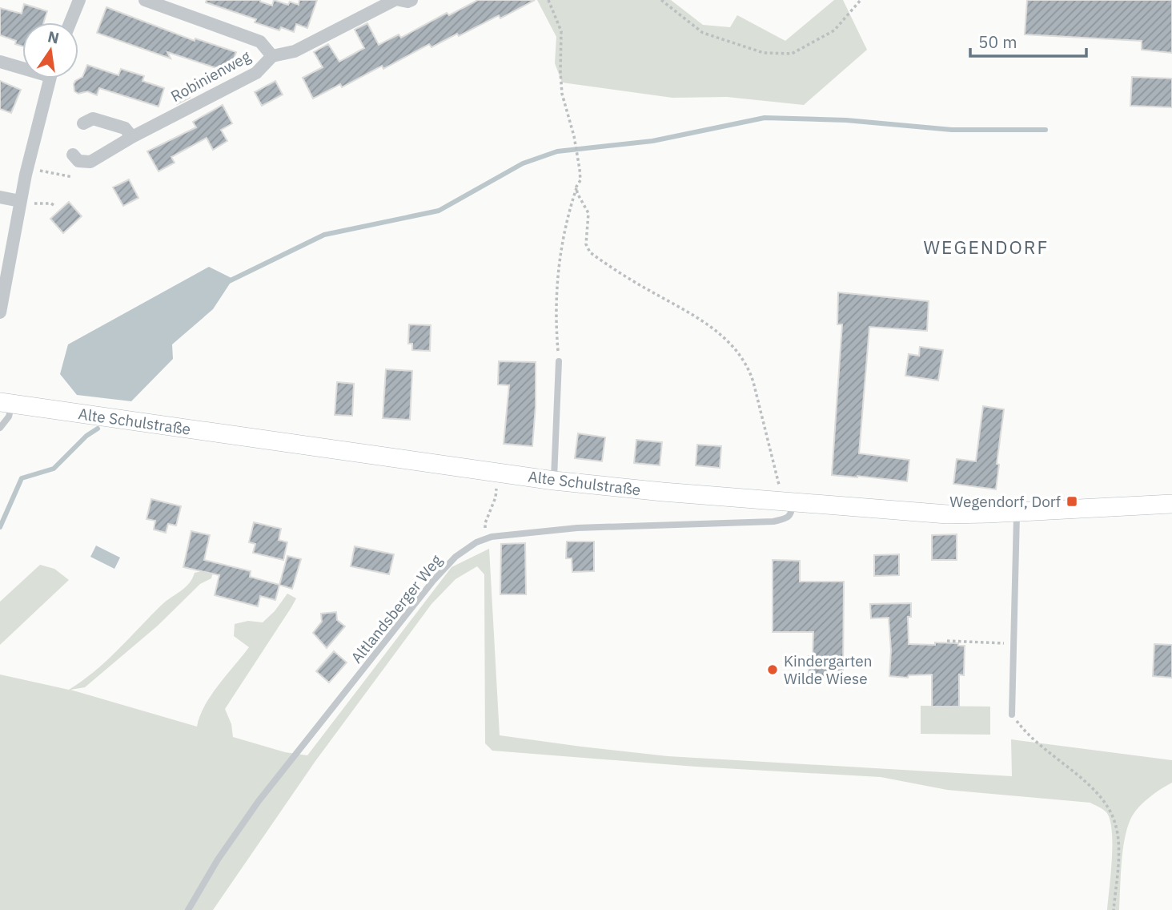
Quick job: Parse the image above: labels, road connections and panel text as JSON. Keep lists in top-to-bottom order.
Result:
{
  "streets": {
    "street": ["Robinienweg", "Alte Schulstraße"],
    "lane": ["Altlandsberger Weg"]
  },
  "crossings": [
    ["Alte Schulstraße", "Altlandsberger Weg"]
  ],
  "districts": ["WEGENDORF"],
  "places": {
    "transit": ["Wegendorf, Dorf"],
    "other": ["Kindergarten Wilde Wiese"]
  },
  "scale_bar": "50 m",
  "north": "top"
}
